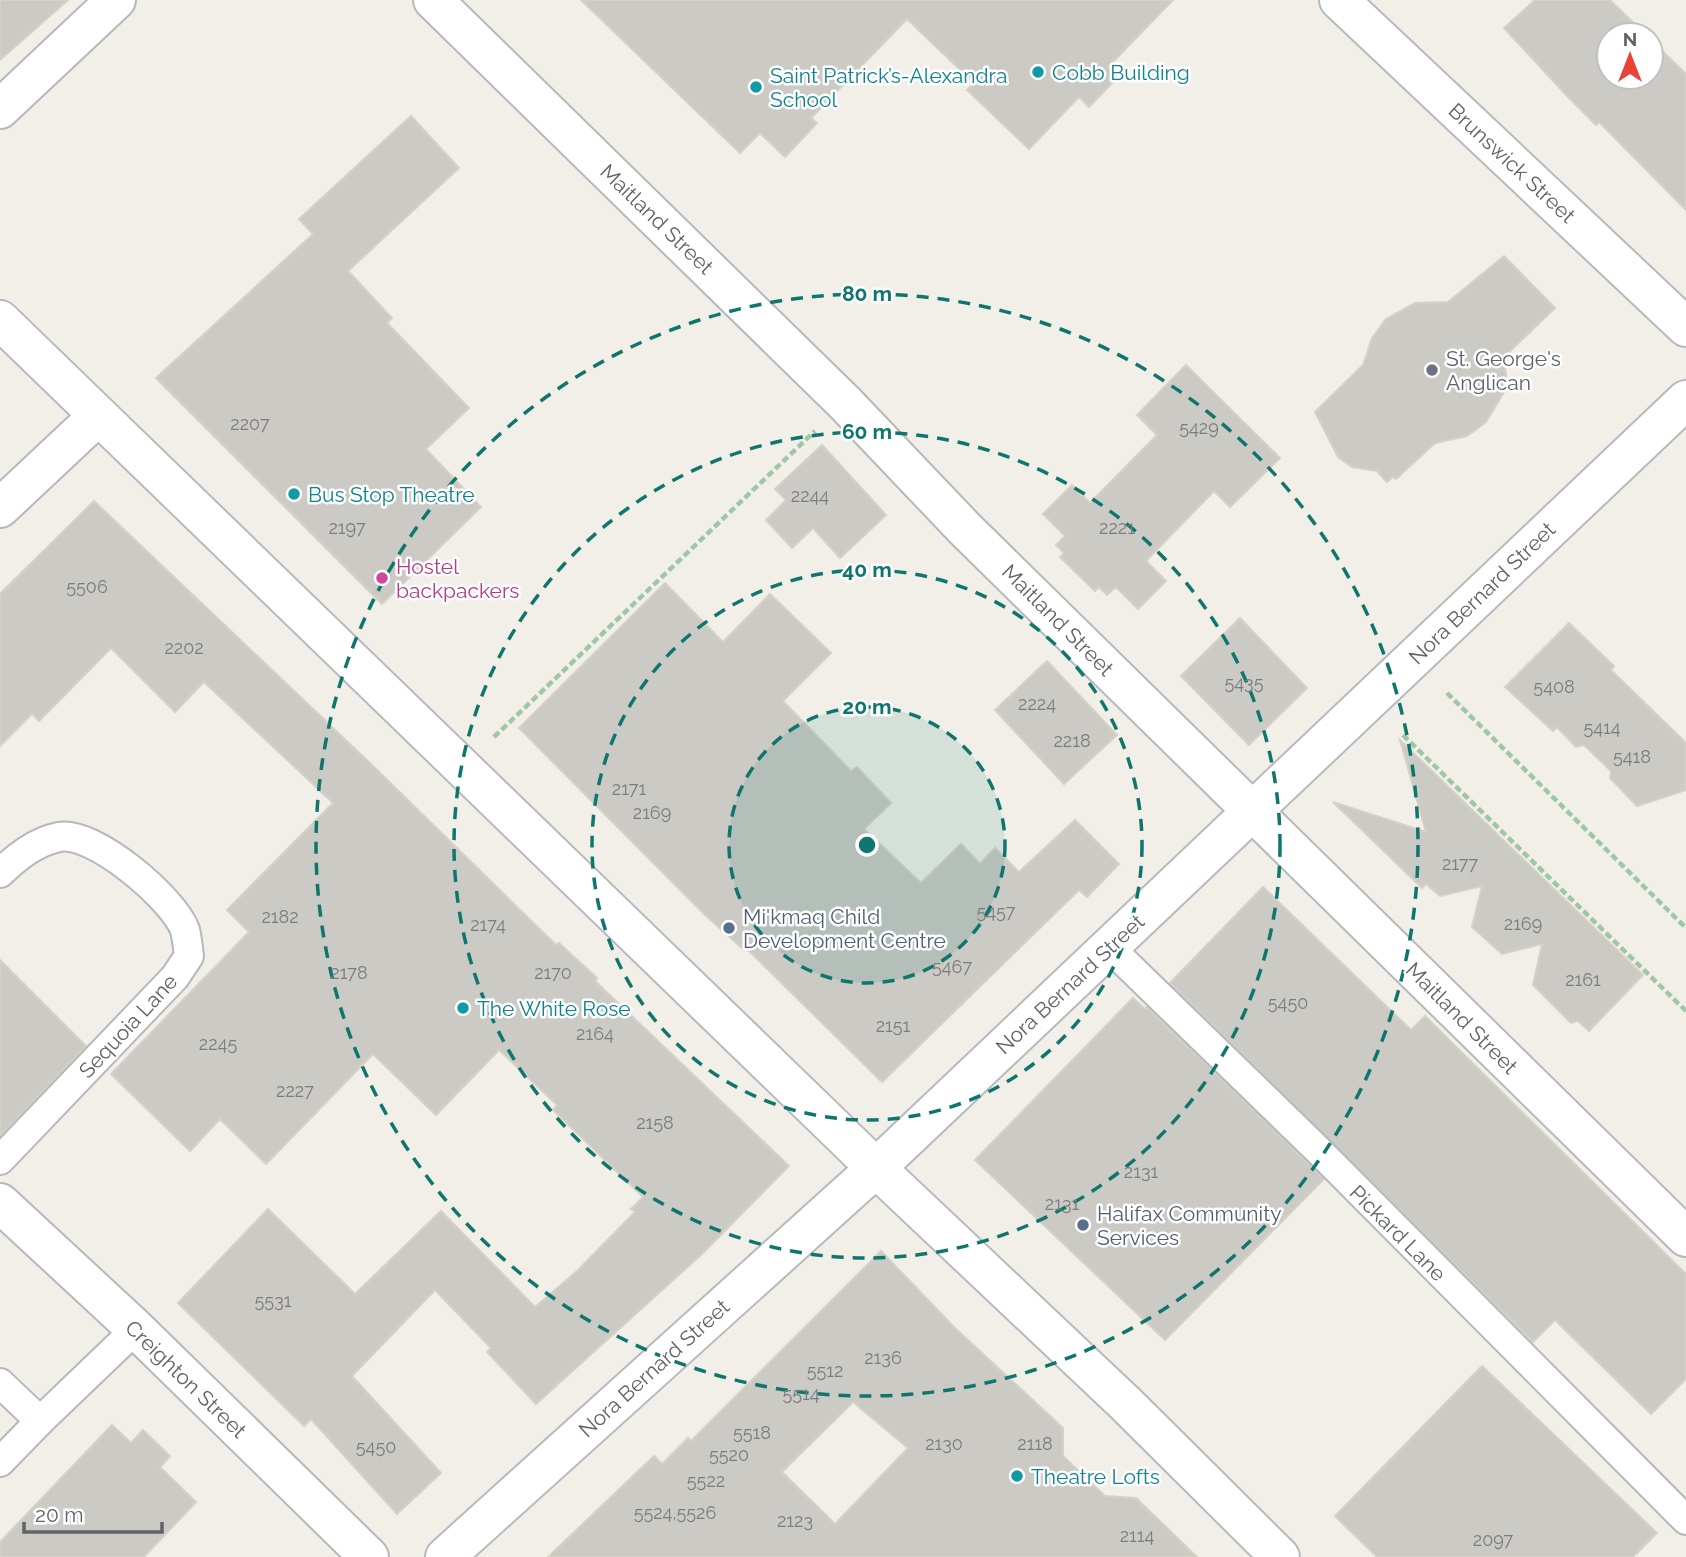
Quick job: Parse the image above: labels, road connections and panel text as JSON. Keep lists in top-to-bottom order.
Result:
{
  "streets": {
    "street": [
      "Brunswick Street",
      "Maitland Street",
      "Nora Bernard Street",
      "Creighton Street"
    ],
    "lane": ["Sequoia Lane", "Pickard Lane"]
  },
  "crossings": [
    ["Maitland Street", "Nora Bernard Street"],
    ["Nora Bernard Street", "Pickard Lane"]
  ],
  "places": [
    "Cobb Building",
    "Saint Patrick’s-Alexandra School",
    "St. George's Anglican",
    "Bus Stop Theatre",
    "Hostel backpackers",
    "Mi'kmaq Child Development Centre",
    "The White Rose",
    "Halifax Community Services",
    "Theatre Lofts"
  ],
  "house_numbers": [
    "2207",
    "5429",
    "2244",
    "2197",
    "2221",
    "5506",
    "2202",
    "5435",
    "5408",
    "2224",
    "5414",
    "2218",
    "5418",
    "2171",
    "2169",
    "2177",
    "5457",
    "2182",
    "2169",
    "2174",
    "5467",
    "2178",
    "2170",
    "2161",
    "5450",
    "2151",
    "2164",
    "2245",
    "2227",
    "2158",
    "2131",
    "2131",
    "5531",
    "2136",
    "5512",
    "5514",
    "5518",
    "2130",
    "2118",
    "5450",
    "5520",
    "5522",
    "5524,5526",
    "2123",
    "2114",
    "2097"
  ],
  "scale_bar": "20 m",
  "north": "top",
  "rings": [
    "80 m",
    "60 m",
    "40 m",
    "20 m"
  ]
}
